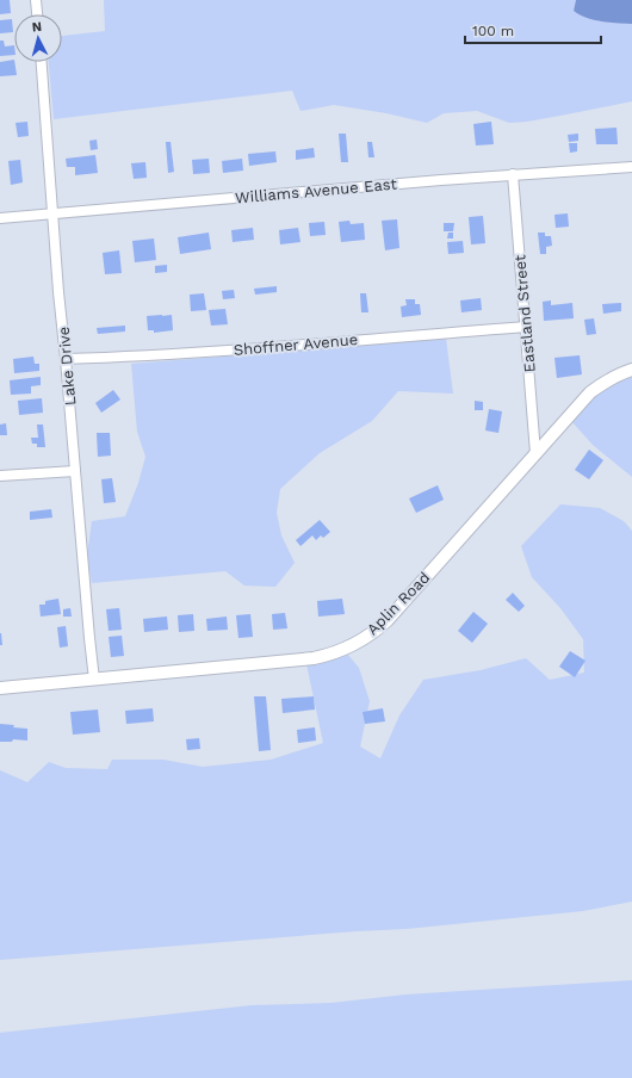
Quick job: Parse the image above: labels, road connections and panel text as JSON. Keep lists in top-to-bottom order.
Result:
{
  "streets": {
    "street": [
      "Williams Avenue East",
      "Eastland Street",
      "Shoffner Avenue",
      "Lake Drive",
      "Aplin Road"
    ]
  },
  "crossings": [
    ["Williams Avenue East", "Eastland Street"],
    ["Williams Avenue East", "Lake Drive"],
    ["Eastland Street", "Shoffner Avenue"],
    ["Eastland Street", "Aplin Road"],
    ["Shoffner Avenue", "Lake Drive"],
    ["Lake Drive", "Aplin Road"]
  ],
  "scale_bar": "100 m",
  "north": "top"
}
